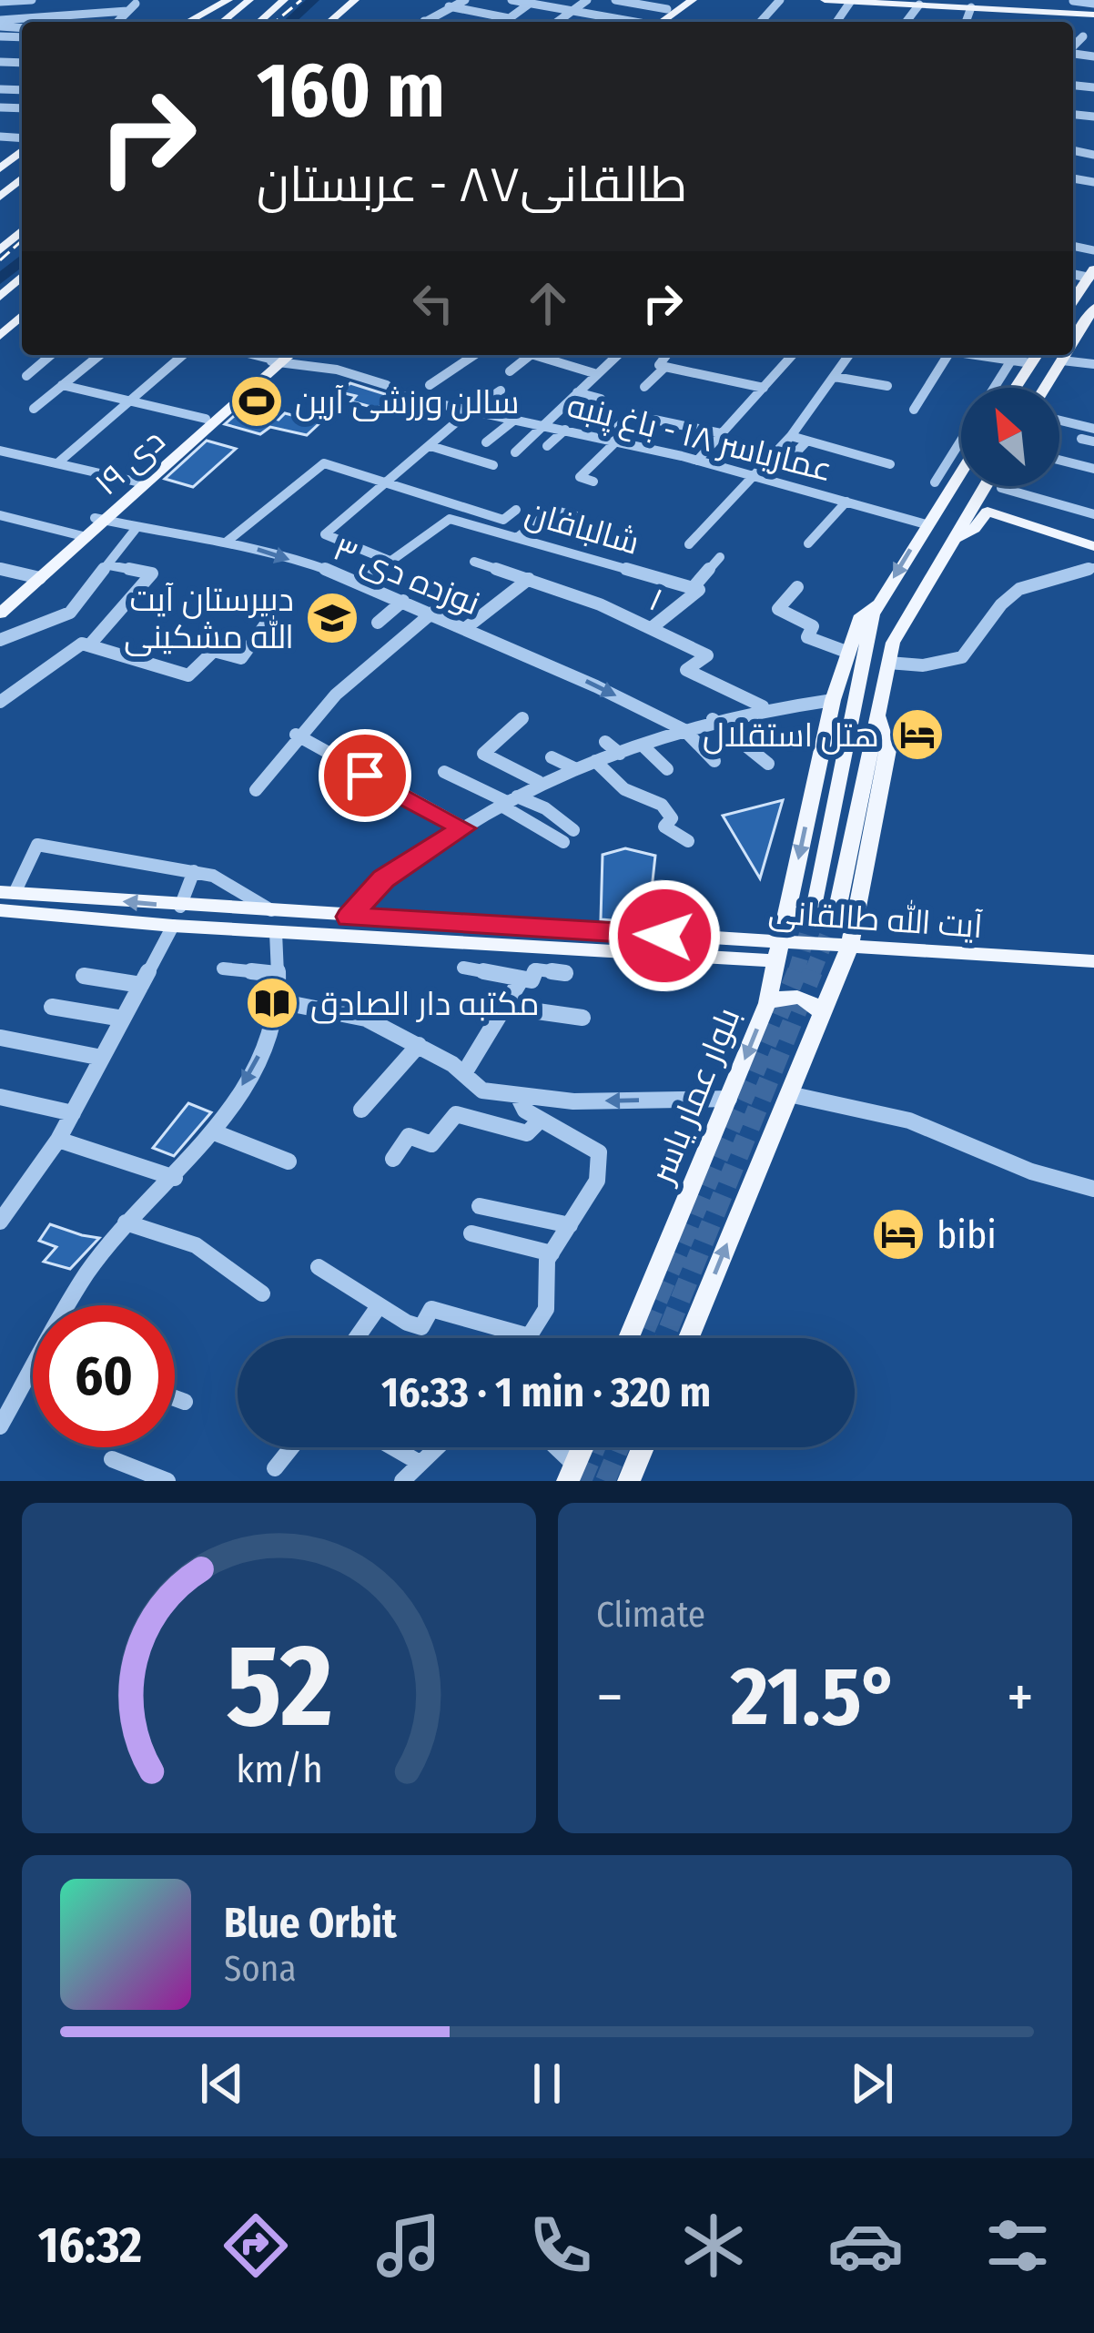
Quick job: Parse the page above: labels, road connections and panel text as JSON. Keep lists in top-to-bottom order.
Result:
{
  "streets": {
    "main road": ["۱۹ دی", "آیت الله طالقانی", "بلوار عمار یاسر"],
    "street": [
      "عماریاسر ۱۸ - باغ پنبه",
      "شالبافان",
      "نوزده دی ۳",
      "۱"
    ]
  },
  "crossings": [
    ["عماریاسر ۱۸ - باغ پنبه", "۱۹ دی"],
    ["عماریاسر ۱۸ - باغ پنبه", "بلوار عمار یاسر"],
    ["۱۹ دی", "نوزده دی ۳"],
    ["آیت الله طالقانی", "بلوار عمار یاسر"]
  ],
  "one_way": ["نوزده دی ۳"],
  "places": {
    "sports": ["سالن ورزشی آرین"],
    "school or university": ["دبیرستان آیت الله مشکینی"],
    "hotel": ["هتل استقلال", "bibi"],
    "library": ["مکتبه دار الصادق"]
  },
  "north": "top left",
  "page": {
    "turn": ["160 m", "طالقانی۸۷ - عربستان"],
    "limit": "60",
    "trip": "16:33 · 1 min · 320 m",
    "tile": "Climate",
    "heat": ["−", "21.5°", "+"],
    "song": ["Blue Orbit", "Sona"],
    "tabs": "16:32",
    "gauge": ["52", "km/h"]
  }
}
